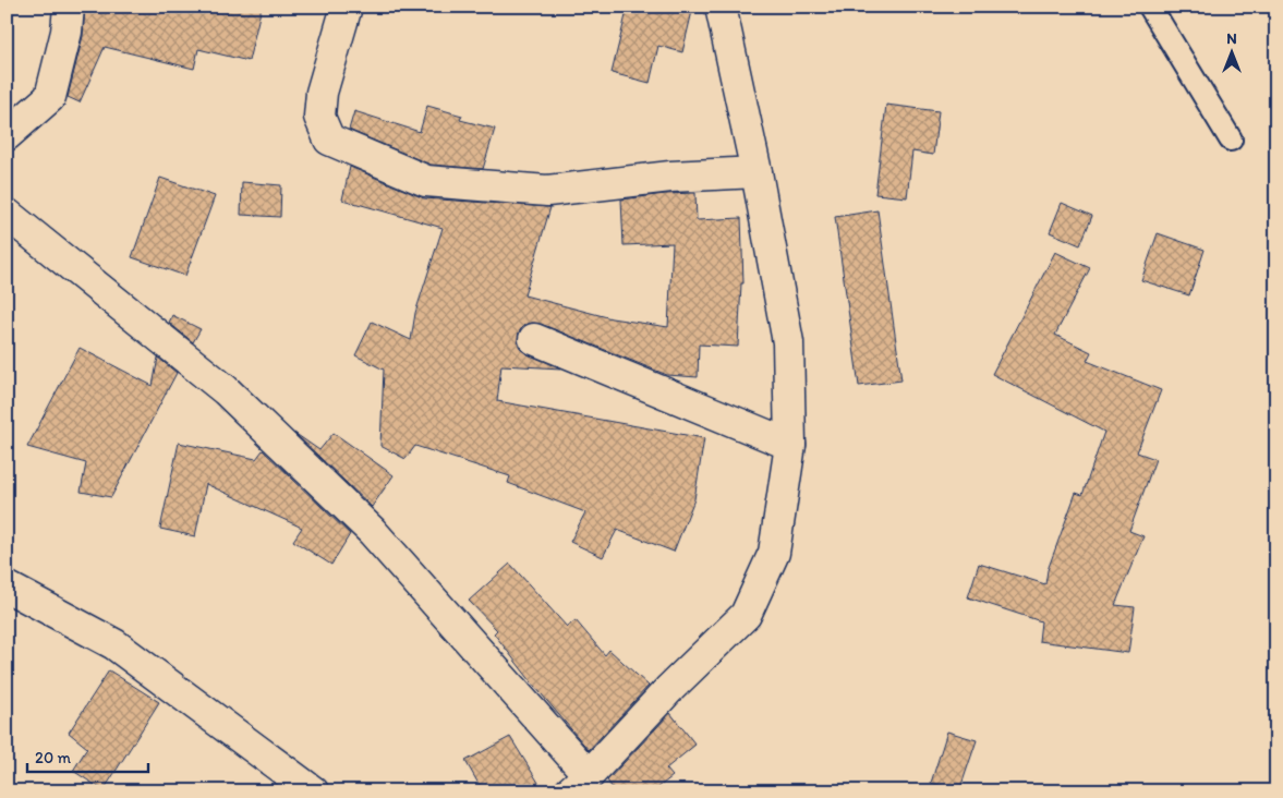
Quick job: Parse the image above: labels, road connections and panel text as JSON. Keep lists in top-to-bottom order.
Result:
{
  "scale_bar": "20 m",
  "north": "top"
}
